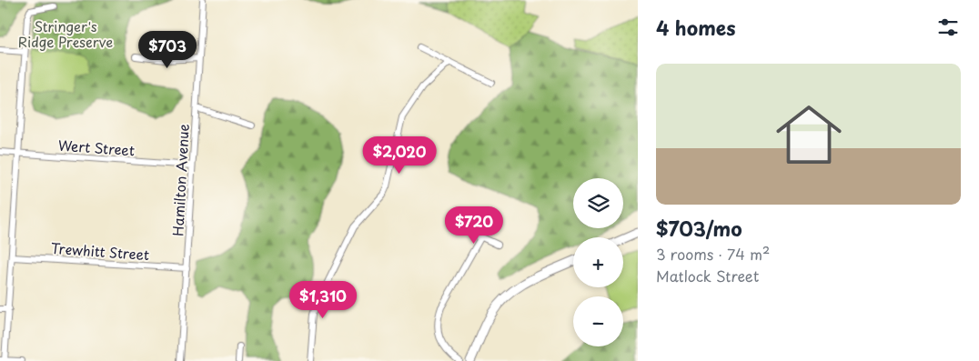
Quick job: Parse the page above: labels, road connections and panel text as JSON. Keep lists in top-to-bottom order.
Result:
{
  "streets": {
    "street": ["Wert Street", "Hamilton Avenue", "Trewhitt Street"]
  },
  "crossings": [
    ["Wert Street", "Hamilton Avenue"],
    ["Hamilton Avenue", "Trewhitt Street"]
  ],
  "parks": ["Stringer's Ridge Preserve"],
  "page": {
    "heading": "4 homes",
    "price": [
      "$703",
      "$2,020",
      "$720",
      "$1,310"
    ],
    "list": [
      {
        "name": "$703/mo",
        "note": "3 rooms · 74 m² · Matlock Street"
      }
    ],
    "map_buttons": ["+", "−"]
  }
}
